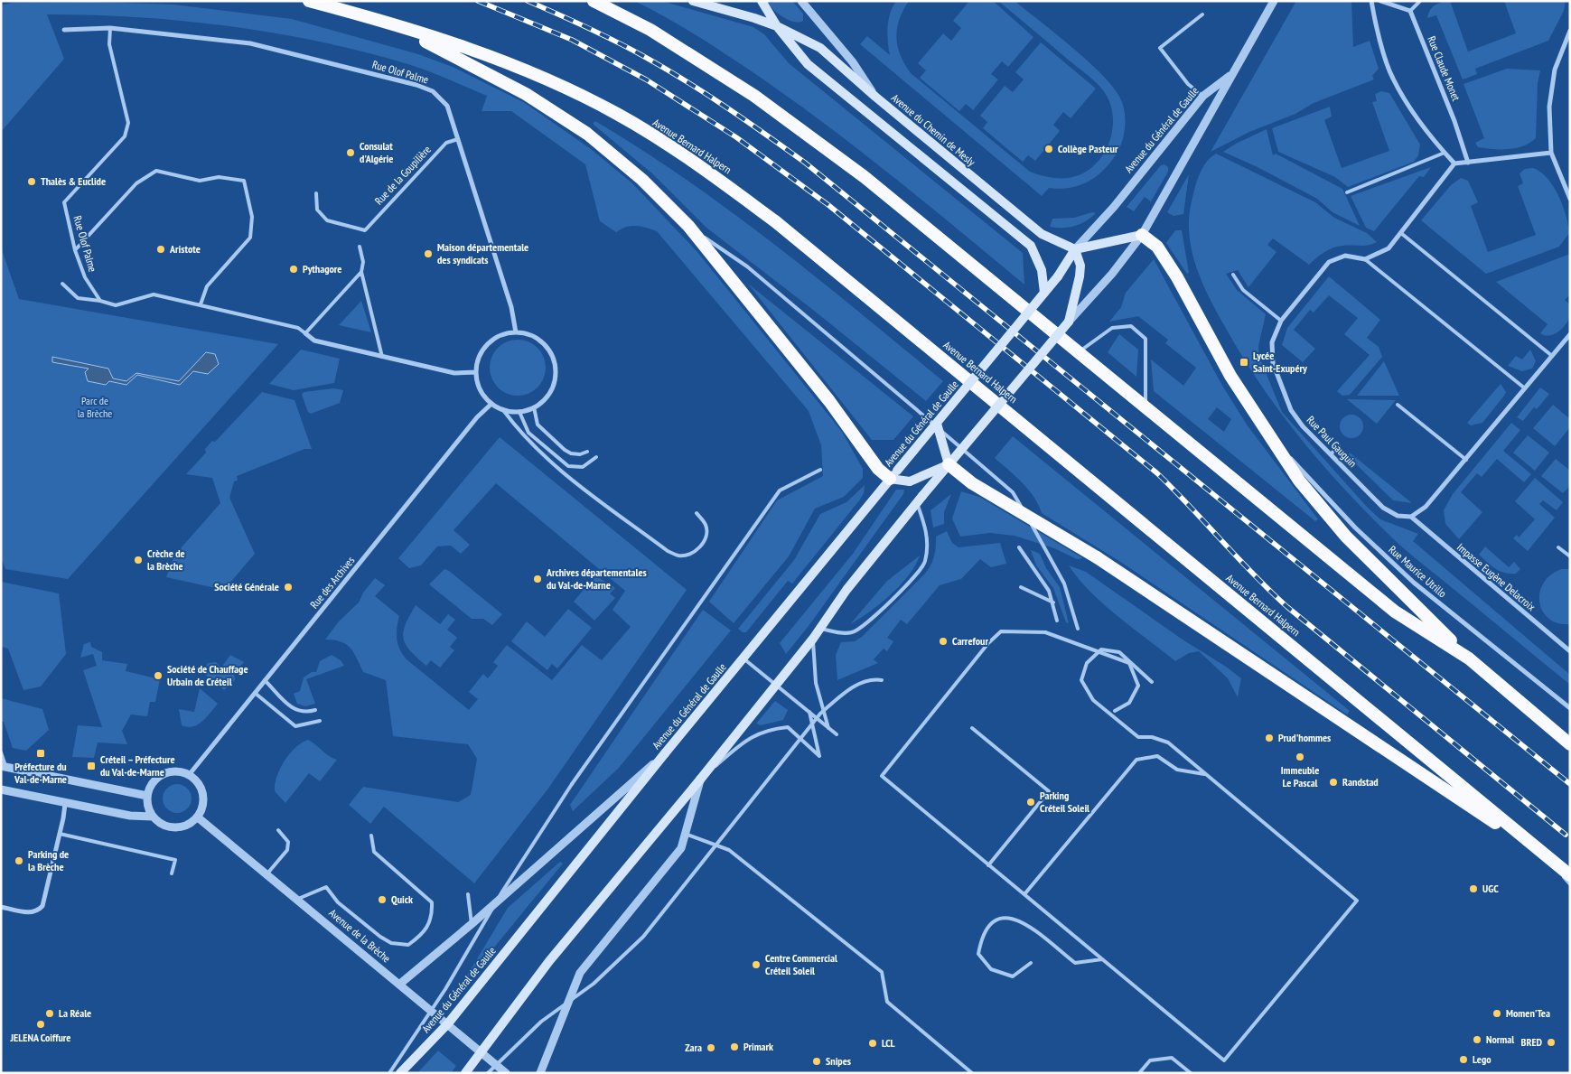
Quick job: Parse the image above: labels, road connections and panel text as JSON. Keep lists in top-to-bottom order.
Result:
{
  "streets": {
    "highway": ["Avenue Bernard Halpern"],
    "main road": ["Avenue du Chemin de Mesly", "Avenue du Général de Gaulle"],
    "street": [
      "Rue Claude Monet",
      "Rue Olof Palme",
      "Rue Paul Gauguin",
      "Rue Maurice Utrillo",
      "Impasse Eugène Delacroix",
      "Rue des Archives",
      "Avenue de la Brèche"
    ],
    "lane": ["Rue de la Goupilière"]
  },
  "crossings": [
    ["Rue Olof Palme", "Rue de la Goupilière"],
    ["Rue Olof Palme", "Rue des Archives"],
    ["Avenue du Chemin de Mesly", "Avenue du Général de Gaulle"],
    ["Rue Paul Gauguin", "Impasse Eugène Delacroix"],
    ["Rue des Archives", "Avenue de la Brèche"]
  ],
  "parks": ["Parc de la Brèche"],
  "places": {
    "other": [
      "Collège Pasteur",
      "Consulat d'Algérie",
      "Thalès & Euclide",
      "Aristote",
      "Maison départementale des syndicats",
      "Pythagore",
      "Crèche de la Brèche",
      "Archives départementales du Val-de-Marne",
      "Société Générale",
      "Carrefour",
      "Société de Chauffage Urbain de Créteil",
      "Prud'hommes",
      "Immeuble Le Pascal",
      "Randstad",
      "Parking Créteil Soleil",
      "Parking de la Brèche",
      "UGC",
      "Quick",
      "Centre Commercial Créteil Soleil",
      "La Réale",
      "Momen'Tea",
      "JELENA Coiffure",
      "Normal",
      "BRED",
      "LCL",
      "Primark",
      "Zara",
      "Lego",
      "Snipes"
    ],
    "transit": ["Lycée Saint-Exupéry", "Préfecture du Val-de-Marne", "Créteil – Préfecture du Val-de-Marne"]
  }
}
